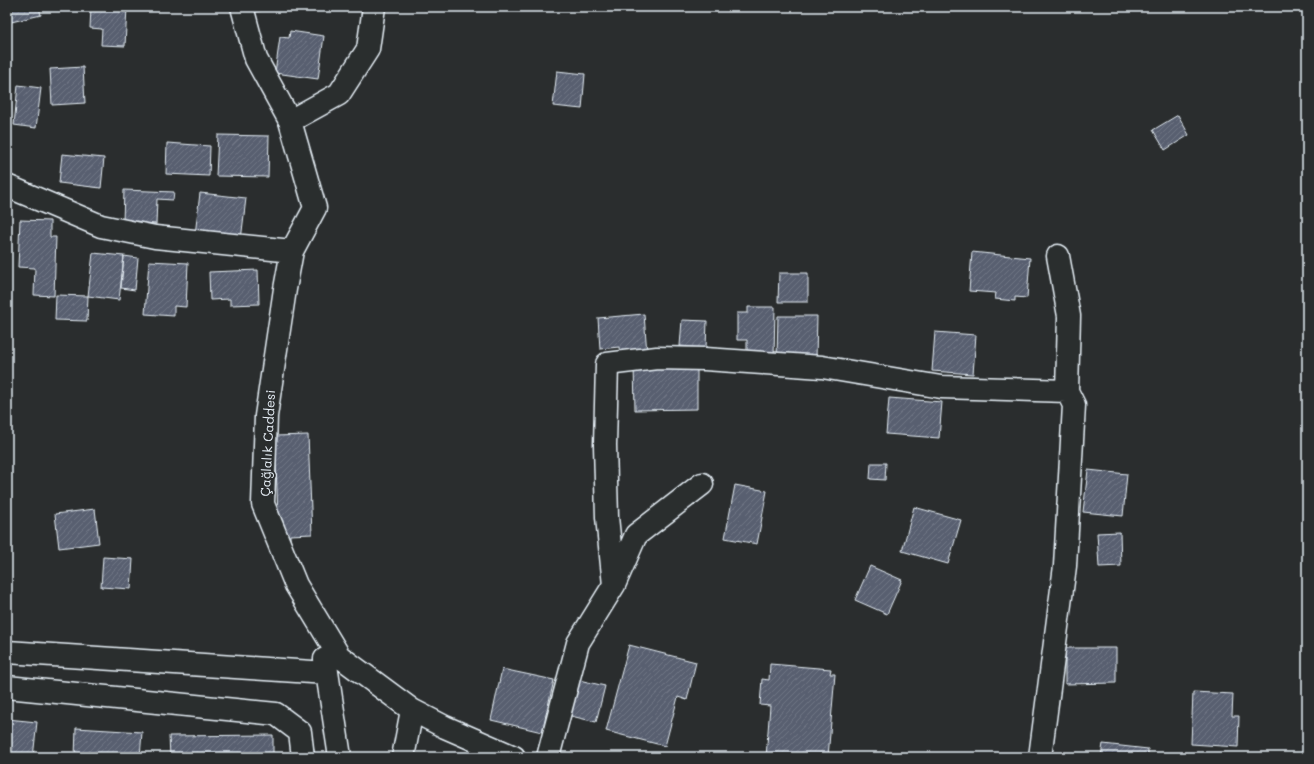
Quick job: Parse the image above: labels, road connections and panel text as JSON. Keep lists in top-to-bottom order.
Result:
{
  "streets": {
    "street": ["Çağlalık Caddesi"]
  }
}
